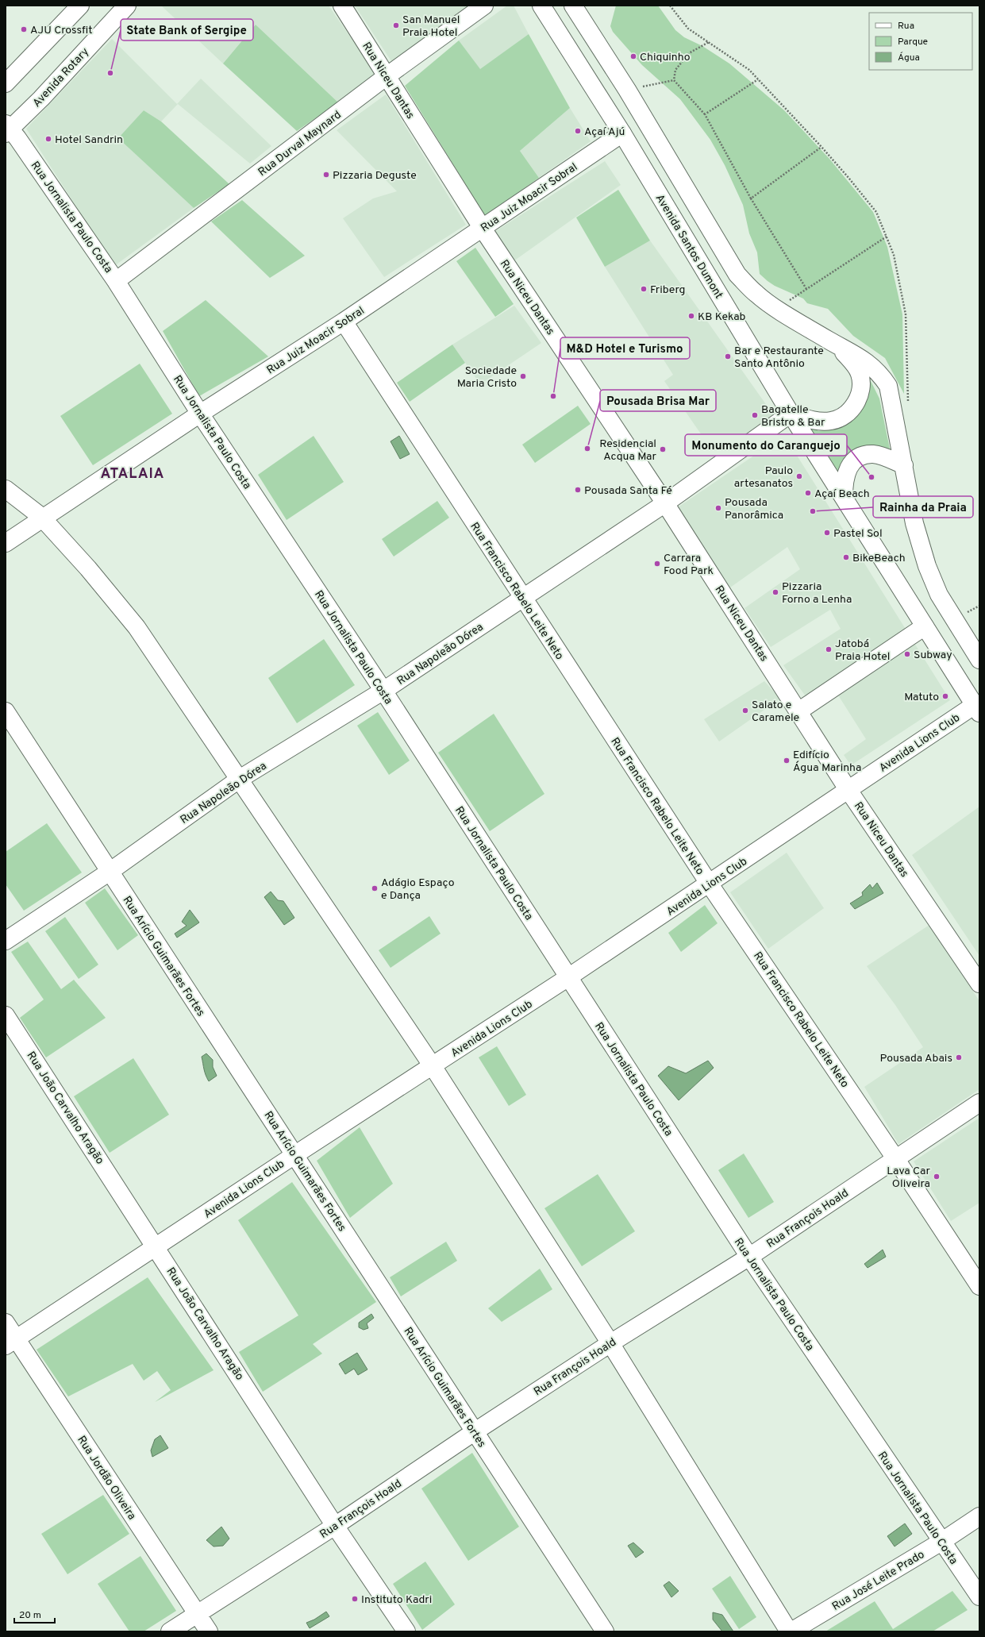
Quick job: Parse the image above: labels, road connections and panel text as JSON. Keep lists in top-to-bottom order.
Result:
{
  "streets": {
    "street": [
      "Avenida Rotary",
      "Rua Niceu Dantas",
      "Rua Durval Maynard",
      "Rua Juiz Moacir Sobral",
      "Rua Jornalista Paulo Costa",
      "Avenida Santos Dumont",
      "Rua Francisco Rabelo Leite Neto",
      "Rua Napoleão Dórea",
      "Avenida Lions Club",
      "Rua Arício Guimarães Fortes",
      "Rua João Carvalho Aragão",
      "Rua François Hoald",
      "Rua Jordão Oliveira",
      "Rua José Leite Prado"
    ]
  },
  "crossings": [
    ["Avenida Rotary", "Rua Jornalista Paulo Costa"],
    ["Rua Niceu Dantas", "Rua Durval Maynard"],
    ["Rua Niceu Dantas", "Rua Juiz Moacir Sobral"],
    ["Rua Niceu Dantas", "Rua Napoleão Dórea"],
    ["Rua Niceu Dantas", "Avenida Lions Club"],
    ["Rua Durval Maynard", "Rua Jornalista Paulo Costa"],
    ["Rua Juiz Moacir Sobral", "Rua Jornalista Paulo Costa"],
    ["Rua Juiz Moacir Sobral", "Avenida Santos Dumont"],
    ["Rua Juiz Moacir Sobral", "Rua Francisco Rabelo Leite Neto"],
    ["Rua Jornalista Paulo Costa", "Rua Napoleão Dórea"],
    ["Rua Jornalista Paulo Costa", "Avenida Lions Club"],
    ["Rua Jornalista Paulo Costa", "Rua François Hoald"],
    ["Rua Jornalista Paulo Costa", "Rua José Leite Prado"],
    ["Avenida Santos Dumont", "Rua Napoleão Dórea"],
    ["Avenida Santos Dumont", "Avenida Lions Club"],
    ["Rua Francisco Rabelo Leite Neto", "Rua Napoleão Dórea"],
    ["Rua Francisco Rabelo Leite Neto", "Avenida Lions Club"],
    ["Rua Francisco Rabelo Leite Neto", "Rua François Hoald"],
    ["Rua Napoleão Dórea", "Rua Arício Guimarães Fortes"],
    ["Avenida Lions Club", "Rua Arício Guimarães Fortes"],
    ["Avenida Lions Club", "Rua João Carvalho Aragão"],
    ["Avenida Lions Club", "Rua Jordão Oliveira"],
    ["Rua Arício Guimarães Fortes", "Rua François Hoald"],
    ["Rua João Carvalho Aragão", "Rua François Hoald"],
    ["Rua François Hoald", "Rua Jordão Oliveira"]
  ],
  "districts": ["ATALAIA"],
  "places": [
    "San Manuel Praia Hotel",
    "AJU Crossfit",
    "Chiquinho",
    "State Bank of Sergipe",
    "Açaí Ajú",
    "Hotel Sandrin",
    "Pizzaria Deguste",
    "Friberg",
    "KB Kekab",
    "Bar e Restaurante Santo Antônio",
    "Sociedade Maria Cristo",
    "M&D Hotel e Turismo",
    "Bagatelle Bristro & Bar",
    "Pousada Brisa Mar",
    "Residencial Acqua Mar",
    "Paulo artesanatos",
    "Monumento do Caranguejo",
    "Pousada Santa Fé",
    "Açaí Beach",
    "Pousada Panorâmica",
    "Rainha da Praia",
    "Pastel Sol",
    "Bike·Beach",
    "Carrara Food Park",
    "Pizzaria Forno a Lenha",
    "Jatobá Praia Hotel",
    "Subway",
    "Matuto",
    "Salato e Caramele",
    "Edifício Água Marinha",
    "Adágio Espaço e Dança",
    "Pousada Abais",
    "Lava Car Oliveira",
    "Instituto Kadri"
  ],
  "legend": ["Rua", "Parque", "Água"],
  "scale_bar": "20 m"
}
